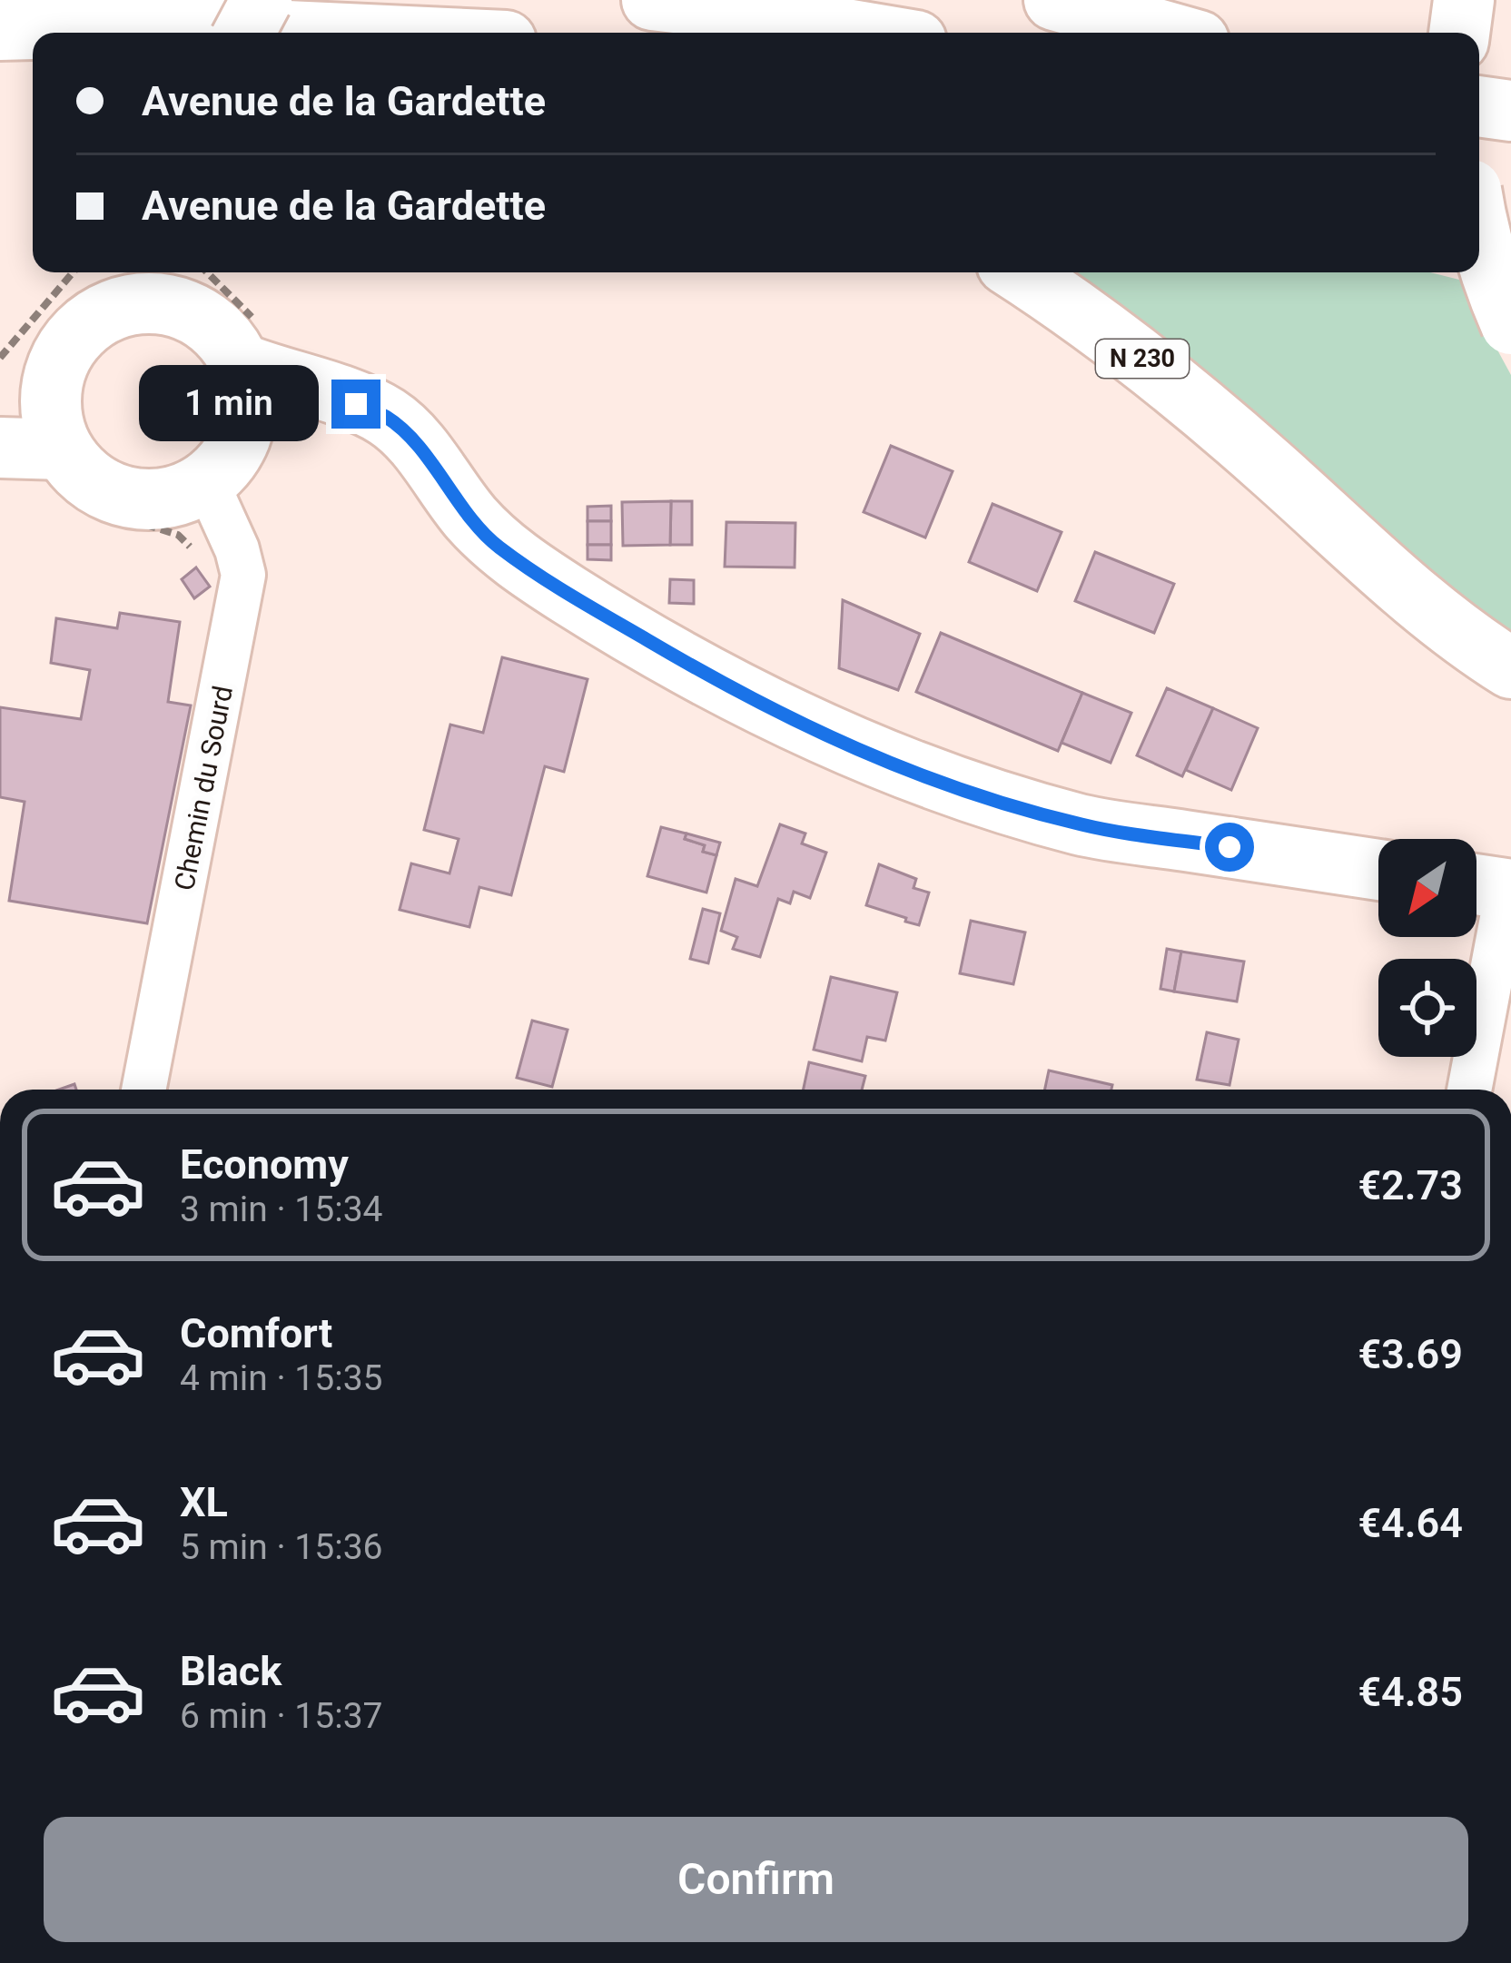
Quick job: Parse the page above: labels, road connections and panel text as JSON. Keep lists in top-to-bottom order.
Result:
{
  "streets": {
    "main road": ["N 230"],
    "street": ["Chemin du Sourd"]
  },
  "north": "bottom left",
  "page": {
    "banner": ["Avenue de la Gardette", "Avenue de la Gardette"],
    "bubble": "1 min",
    "list": [
      {
        "name": "Economy",
        "note": "3 min · 15:34",
        "value": "€2.73"
      },
      {
        "name": "Comfort",
        "note": "4 min · 15:35",
        "value": "€3.69"
      },
      {
        "name": "XL",
        "note": "5 min · 15:36",
        "value": "€4.64"
      },
      {
        "name": "Black",
        "note": "6 min · 15:37",
        "value": "€4.85"
      }
    ],
    "buttons": "Confirm"
  }
}
